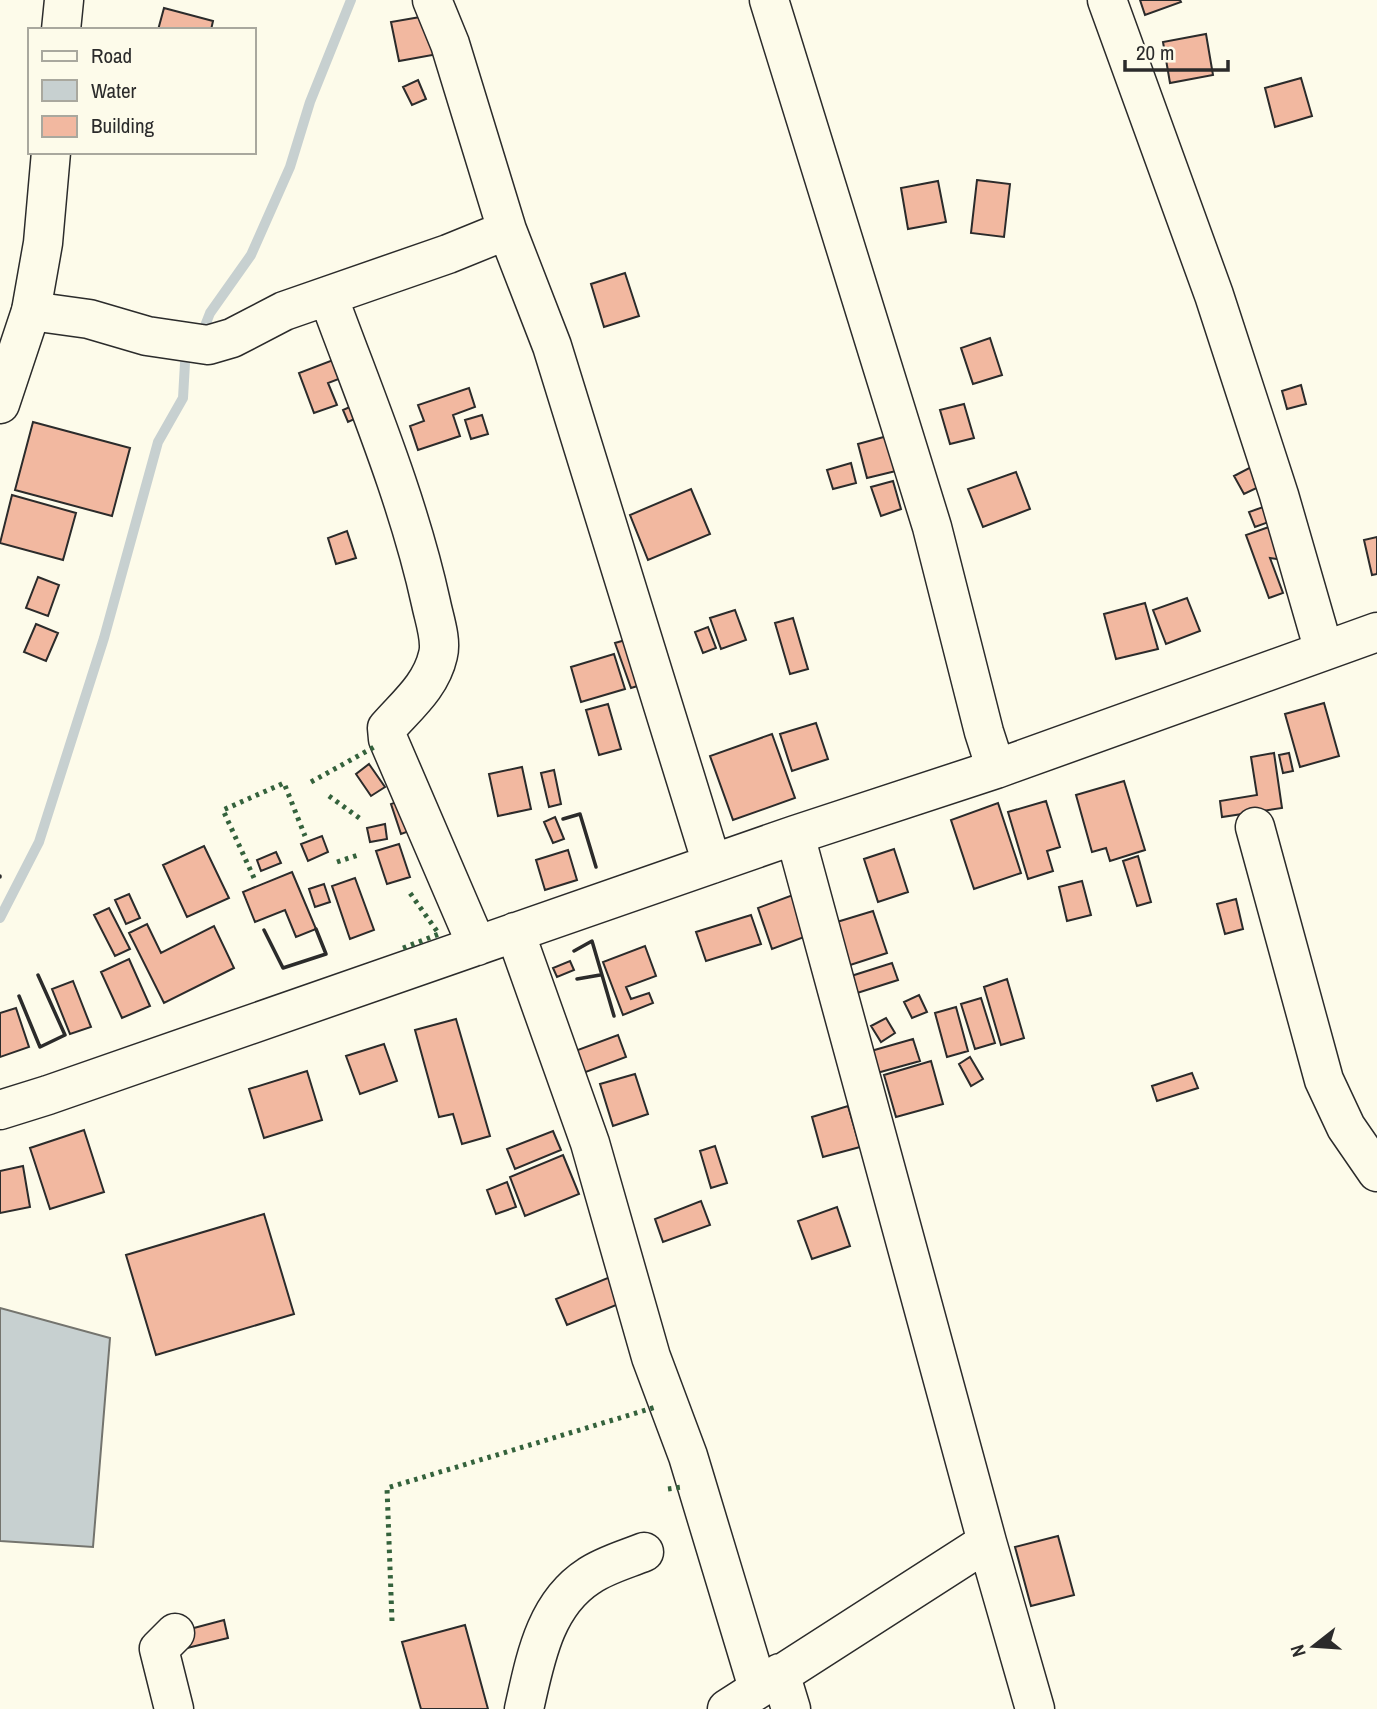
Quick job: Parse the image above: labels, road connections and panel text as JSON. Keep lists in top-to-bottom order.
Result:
{
  "legend": ["Road", "Water", "Building"],
  "scale_bar": "20 m",
  "north": "left"
}
